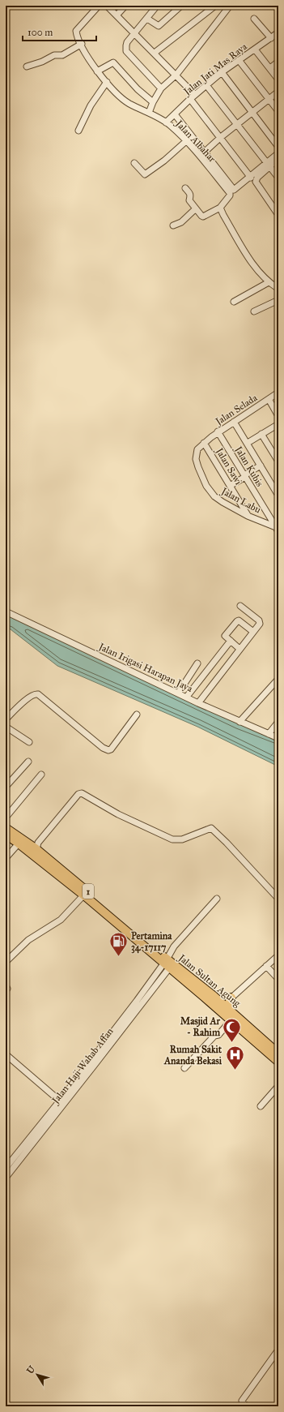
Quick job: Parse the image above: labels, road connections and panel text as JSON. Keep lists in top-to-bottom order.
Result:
{
  "streets": {
    "highway": ["1", "Jalan Sultan Agung"],
    "street": [
      "Jalan Jati Mas Raya",
      "Jalan Albahar",
      "Jalan Selada",
      "Jalan Sawi",
      "Jalan Kubis",
      "Jalan Labu",
      "Jalan Irigasi Harapan Jaya",
      "Jalan Haji Wahab Affan"
    ]
  },
  "crossings": [
    ["Jalan Jati Mas Raya", "Jalan Albahar"],
    ["Jalan Selada", "Jalan Sawi"],
    ["Jalan Selada", "Jalan Kubis"],
    ["Jalan Selada", "Jalan Labu"],
    ["Jalan Sawi", "Jalan Labu"],
    ["Jalan Kubis", "Jalan Labu"],
    ["Jalan Sultan Agung", "Jalan Haji Wahab Affan"]
  ],
  "places": {
    "fuel station": ["Pertamina 34-17117"],
    "mosque": ["Masjid Ar - Rahim"],
    "hospital": ["Rumah Sakit Ananda Bekasi"]
  },
  "scale_bar": "100 m",
  "north": "top left"
}
